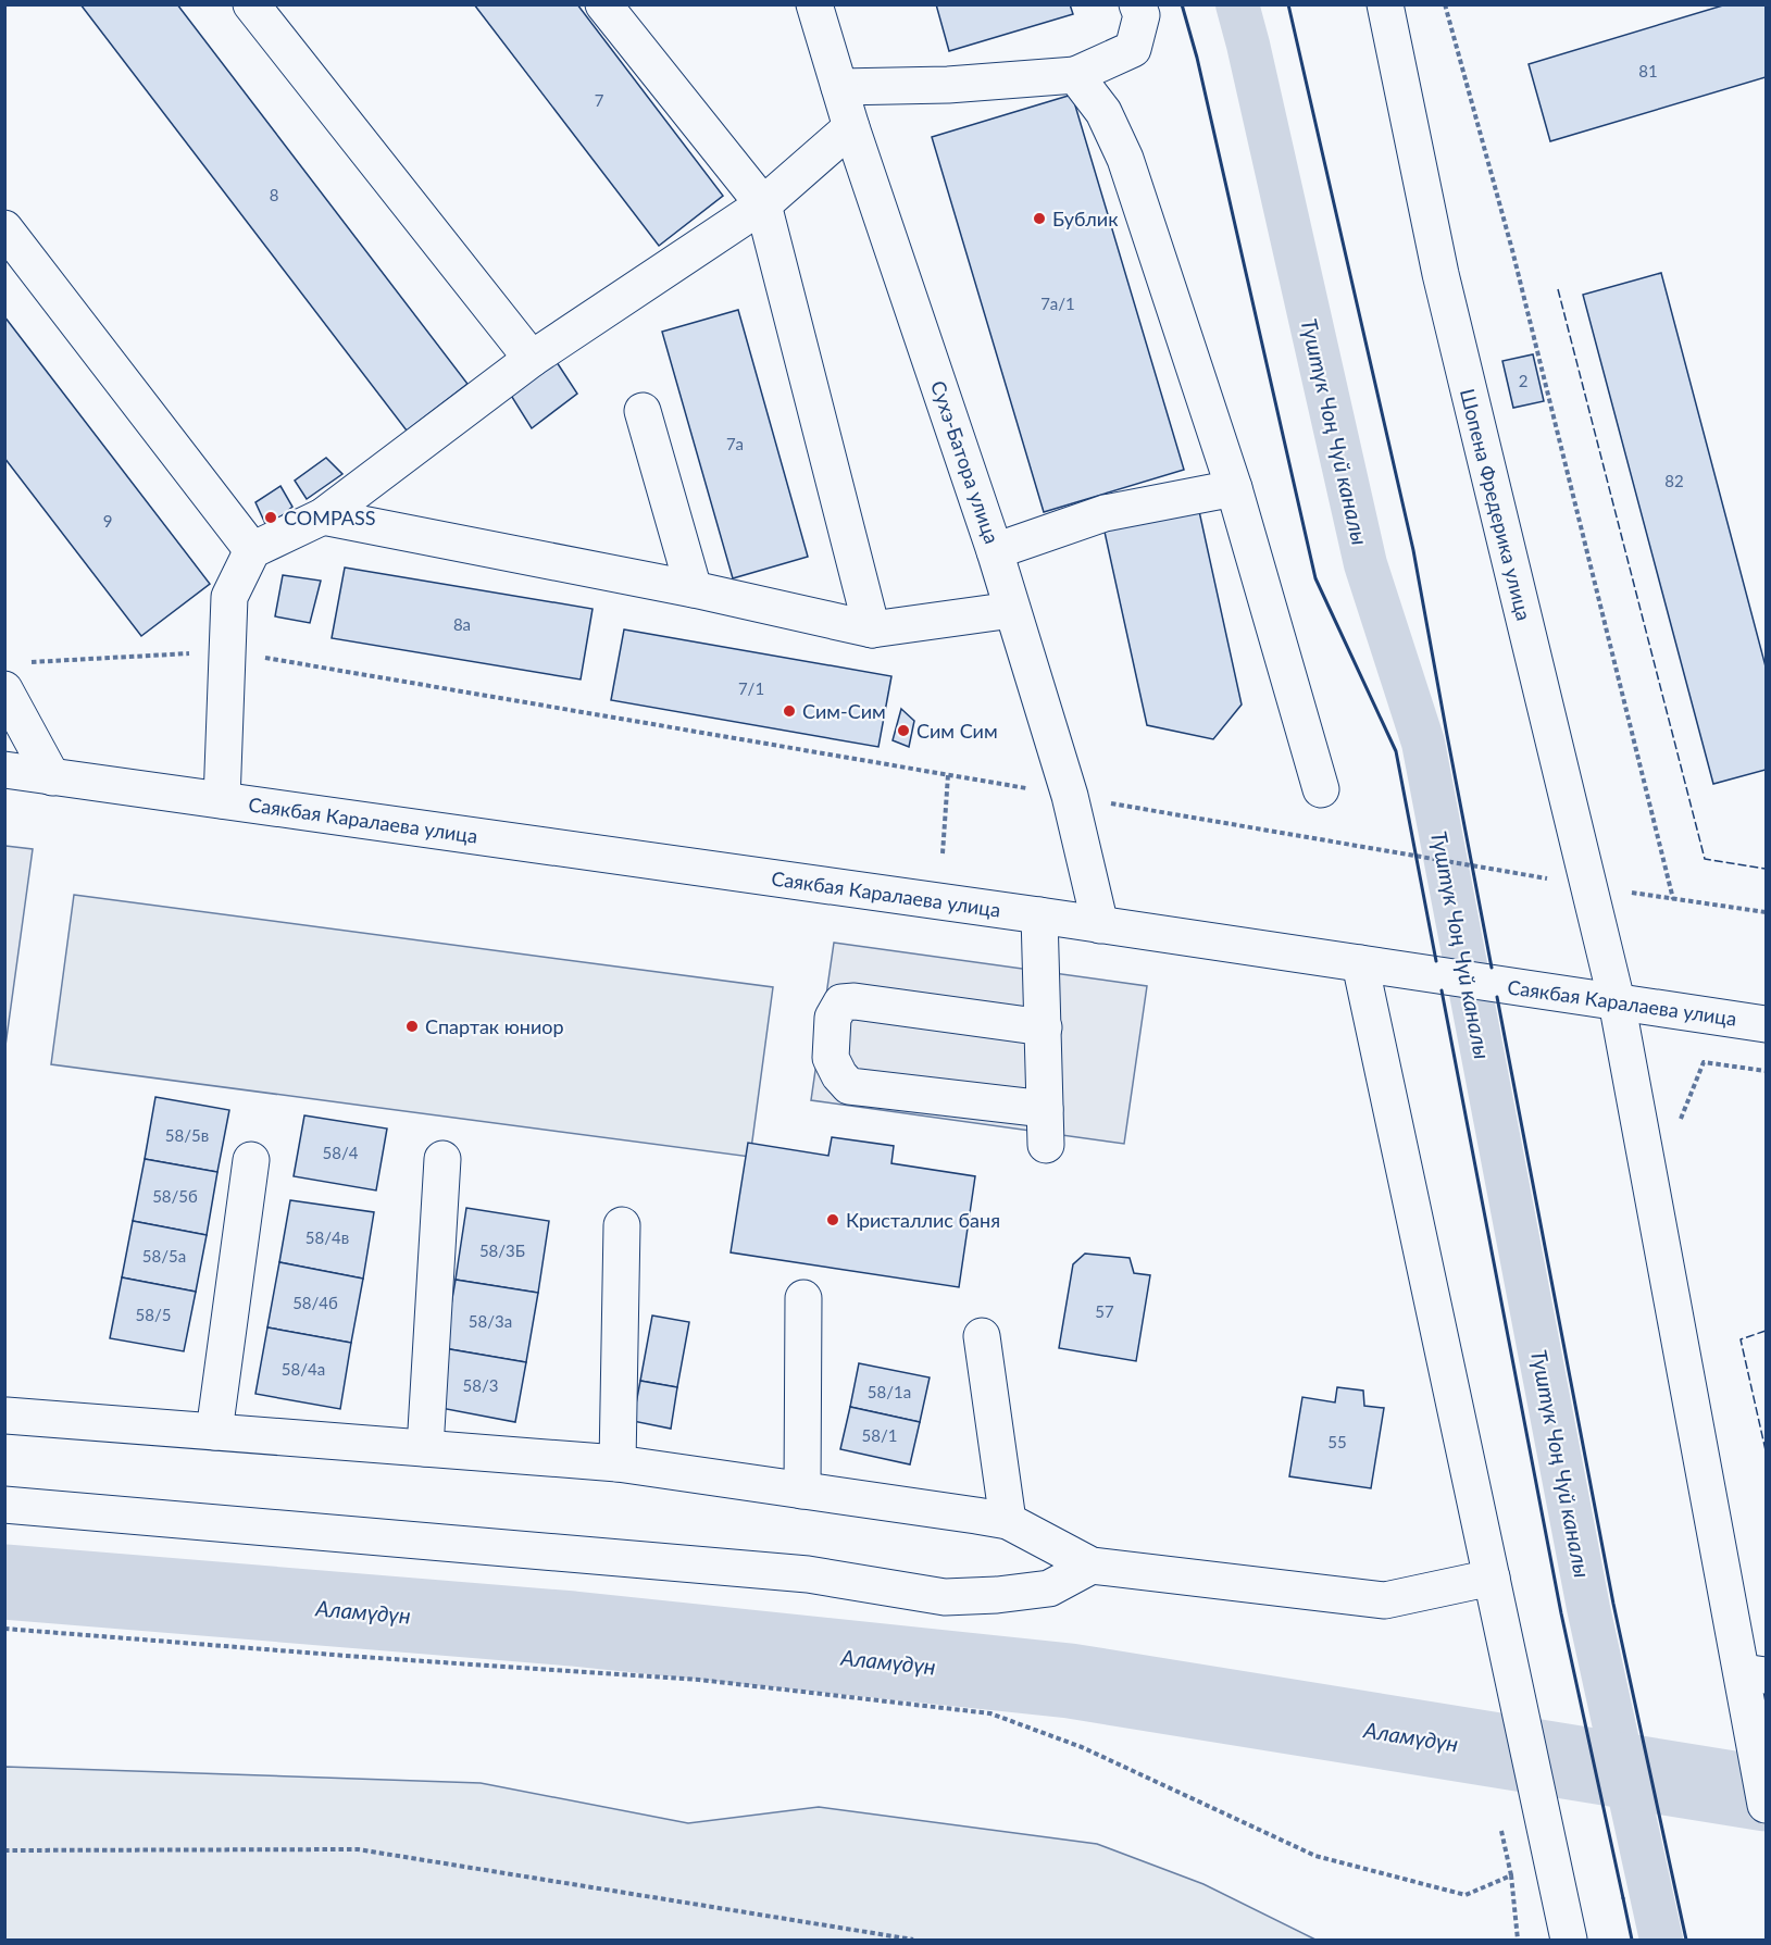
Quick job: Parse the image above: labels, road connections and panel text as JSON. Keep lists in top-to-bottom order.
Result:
{
  "streets": {
    "main road": ["Сухэ-Батора улица", "Шопена Фредерика улица", "Саякбая Каралаева улица"]
  },
  "crossings": [
    ["Сухэ-Батора улица", "Саякбая Каралаева улица"],
    ["Шопена Фредерика улица", "Саякбая Каралаева улица"]
  ],
  "water": ["Түштүк Чоң Чүй каналы", "Аламүдүн"],
  "places": [
    "Бублик",
    "COMPASS",
    "Сим-Сим",
    "Сим Сим",
    "Спартак юниор",
    "Кристаллис баня"
  ],
  "house_numbers": [
    "81",
    "7",
    "8",
    "7а/1",
    "2",
    "7а",
    "82",
    "9",
    "8а",
    "7/1",
    "58/5в",
    "58/4",
    "58/5б",
    "58/4в",
    "58/3Б",
    "58/5а",
    "58/4б",
    "57",
    "58/5",
    "58/3а",
    "58/4а",
    "58/3",
    "58/1а",
    "58/1",
    "55"
  ]
}
